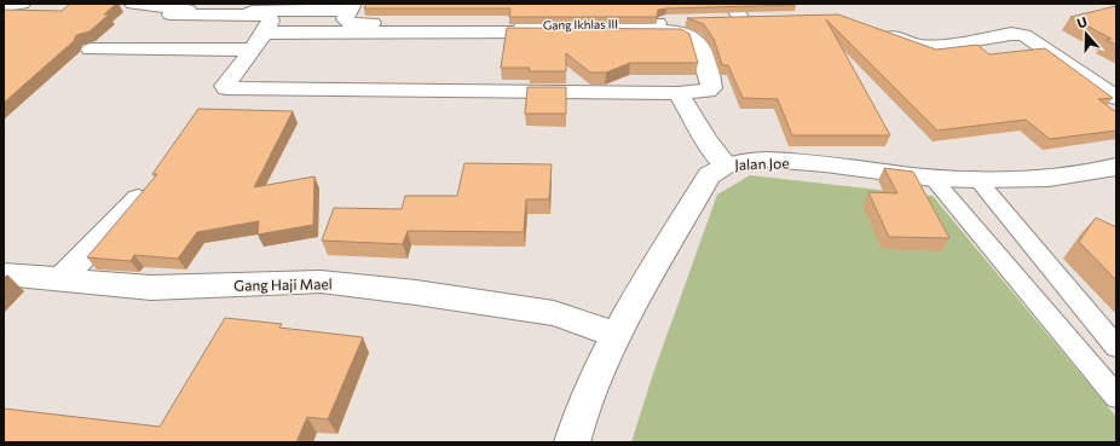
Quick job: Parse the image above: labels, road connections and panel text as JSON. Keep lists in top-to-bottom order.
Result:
{
  "streets": {
    "street": ["Gang Ikhlas III", "Jalan Joe", "Gang Haji Mael"]
  },
  "crossings": [
    ["Jalan Joe", "Gang Haji Mael"]
  ],
  "north": "top"
}
